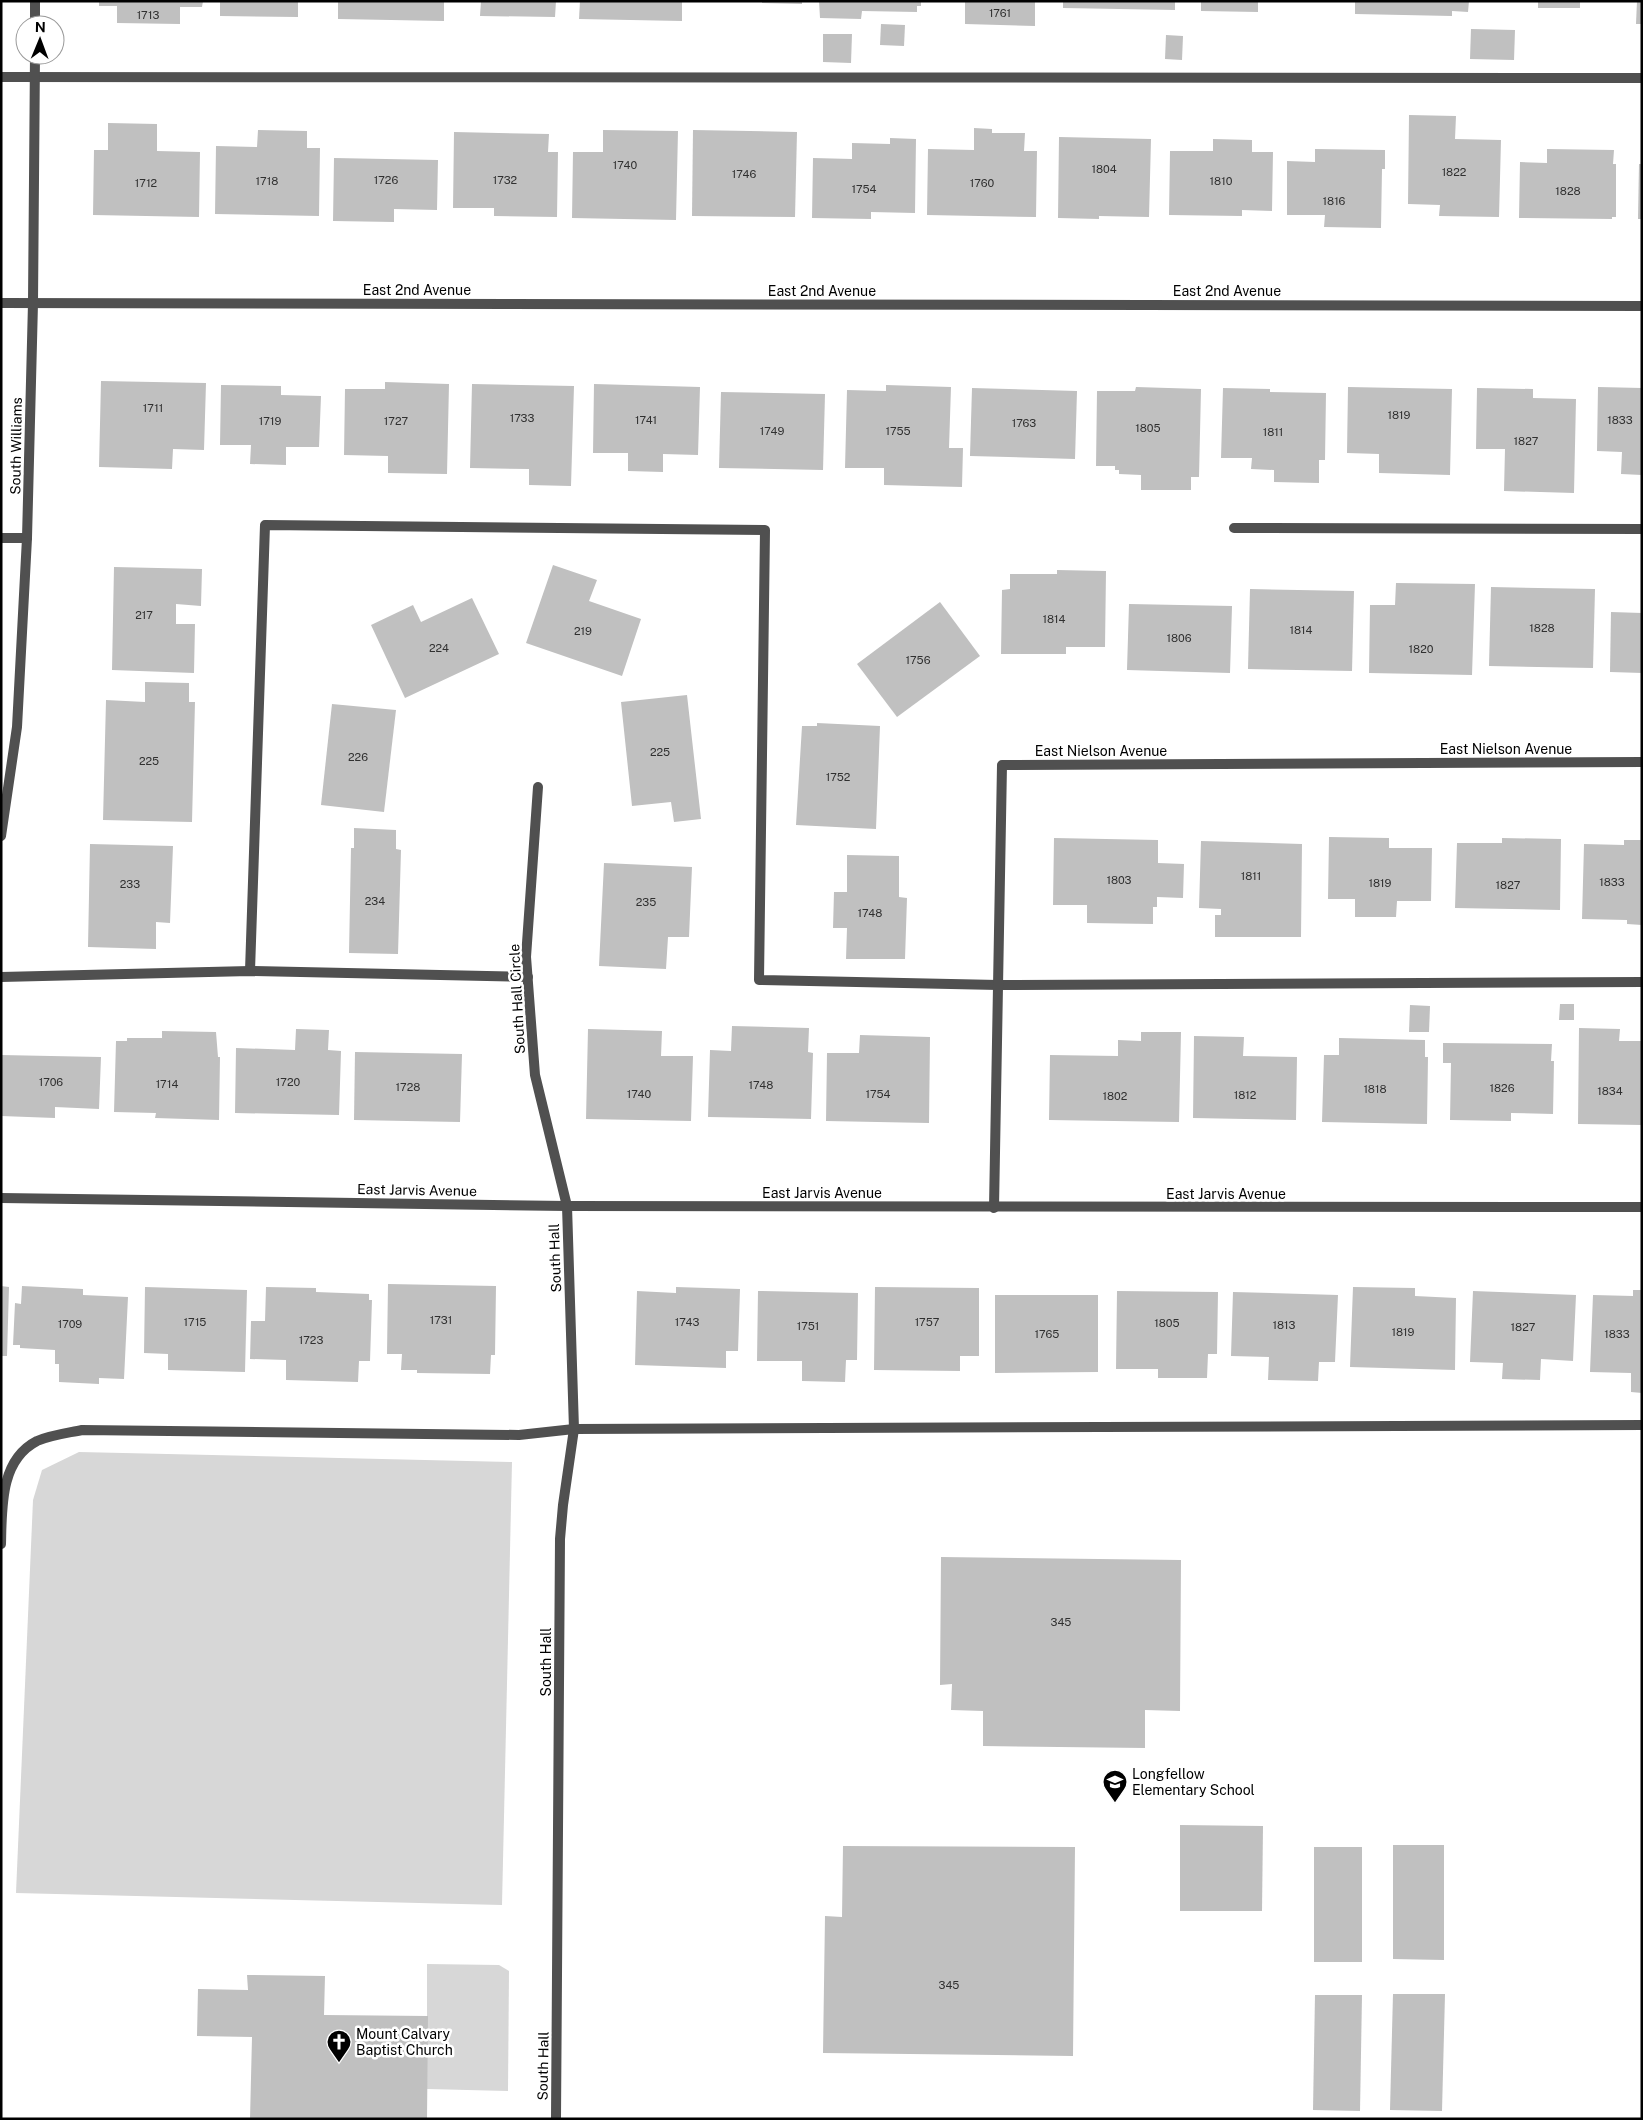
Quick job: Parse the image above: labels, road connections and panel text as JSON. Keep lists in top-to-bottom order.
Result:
{
  "streets": {
    "street": [
      "East 2nd Avenue",
      "South Williams",
      "East Nielson Avenue",
      "South Hall Circle",
      "East Jarvis Avenue",
      "South Hall"
    ]
  },
  "crossings": [
    ["East 2nd Avenue", "South Williams"],
    ["East Nielson Avenue", "East Jarvis Avenue"],
    ["South Hall Circle", "East Jarvis Avenue"],
    ["South Hall Circle", "South Hall"],
    ["East Jarvis Avenue", "South Hall"]
  ],
  "places": {
    "school or university": ["Longfellow Elementary School"],
    "church": ["Mount Calvary Baptist Church"]
  },
  "house_numbers": [
    "1761",
    "1713",
    "1740",
    "1804",
    "1822",
    "1746",
    "1726",
    "1732",
    "1718",
    "1810",
    "1712",
    "1760",
    "1754",
    "1828",
    "1816",
    "1711",
    "1819",
    "1733",
    "1741",
    "1833",
    "1719",
    "1727",
    "1763",
    "1805",
    "1749",
    "1755",
    "1811",
    "1827",
    "217",
    "1814",
    "1828",
    "1814",
    "219",
    "1806",
    "224",
    "1820",
    "1756",
    "225",
    "226",
    "225",
    "1752",
    "1811",
    "1803",
    "1833",
    "1819",
    "233",
    "1827",
    "234",
    "235",
    "1748",
    "1706",
    "1720",
    "1714",
    "1748",
    "1728",
    "1826",
    "1818",
    "1834",
    "1740",
    "1754",
    "1812",
    "1802",
    "1731",
    "1715",
    "1743",
    "1757",
    "1805",
    "1709",
    "1813",
    "1751",
    "1827",
    "1819",
    "1765",
    "1833",
    "1723",
    "345",
    "345"
  ],
  "north": "top"
}
